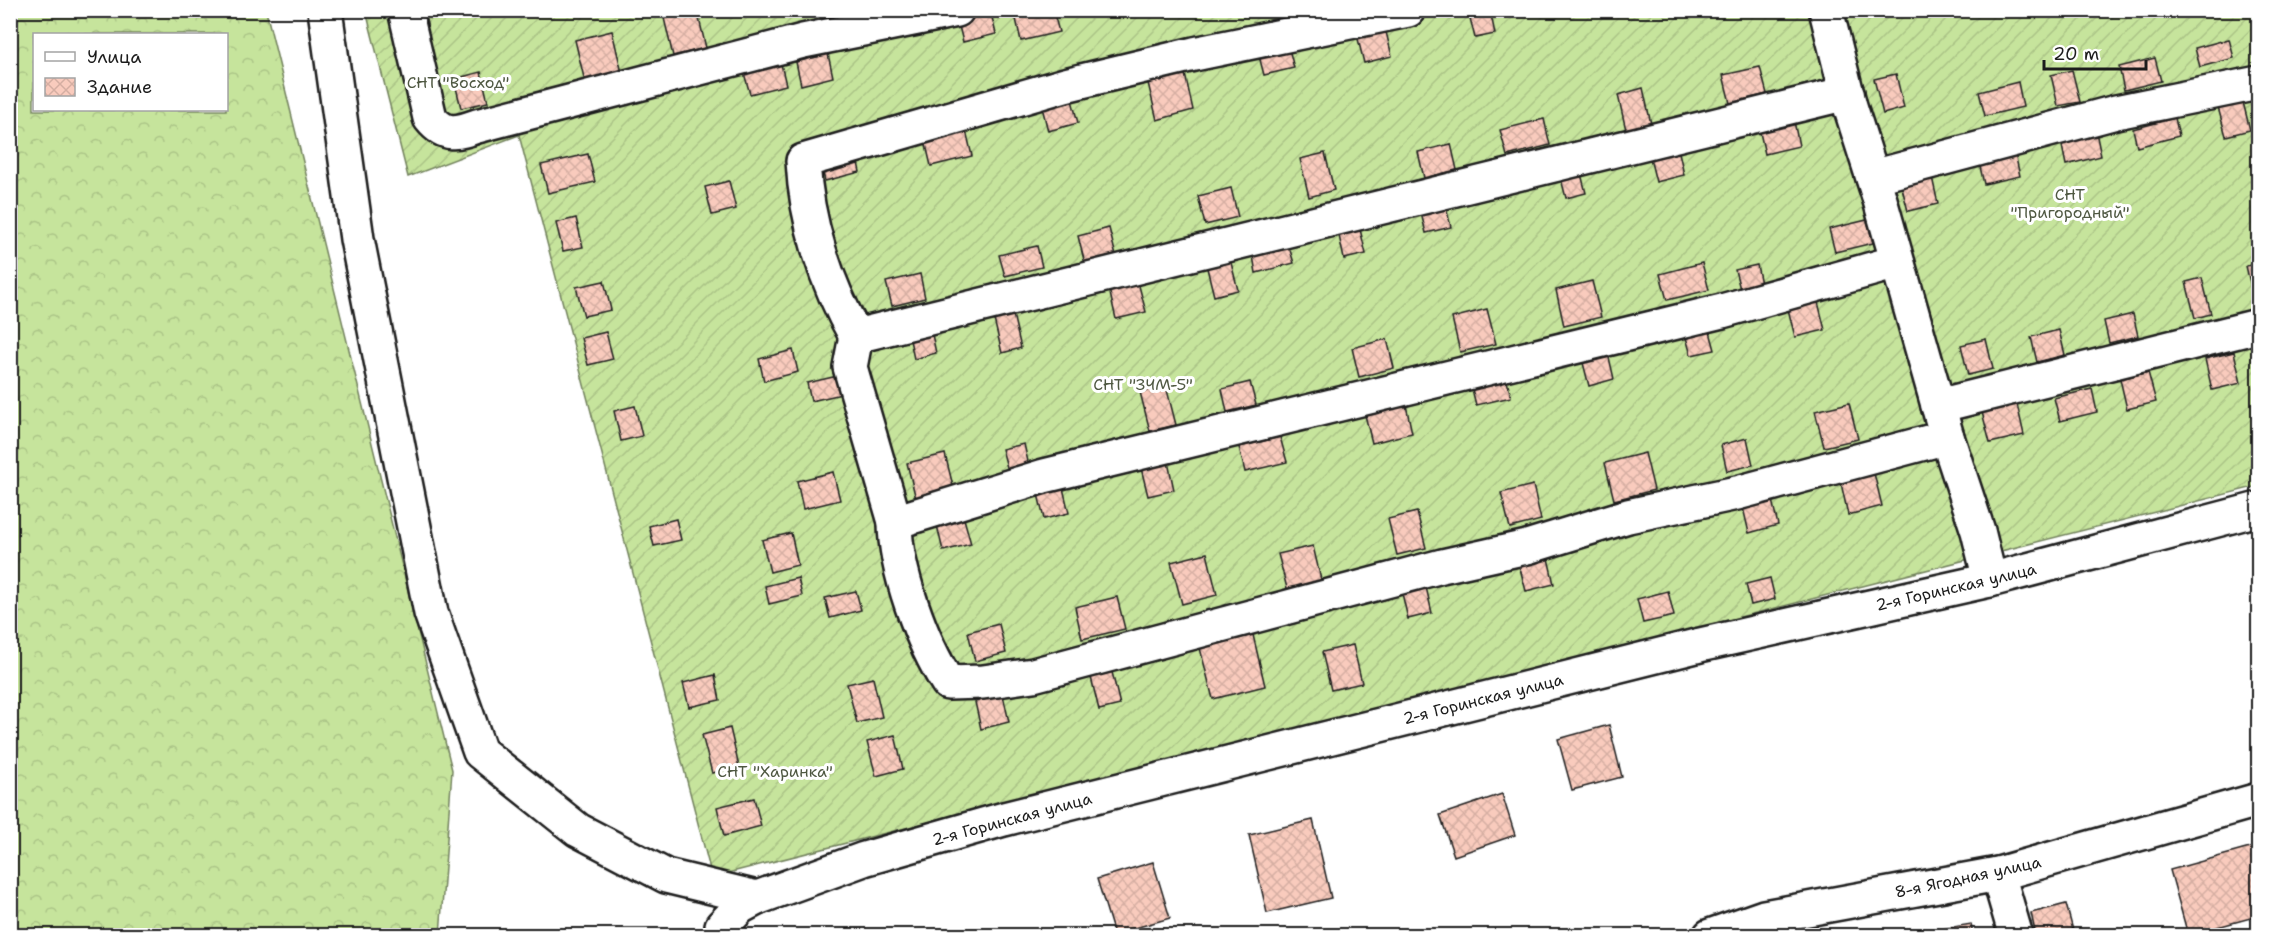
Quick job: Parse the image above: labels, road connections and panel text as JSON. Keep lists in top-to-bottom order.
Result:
{
  "streets": {
    "street": ["2-я Горинская улица", "8-я Ягодная улица"]
  },
  "parks": [
    "СНТ \"Восход\"",
    "СНТ \"Пригородный\"",
    "СНТ \"ЗЧМ-5\"",
    "СНТ \"Харинка\""
  ],
  "legend": ["Улица", "Здание"],
  "scale_bar": "20 m"
}
